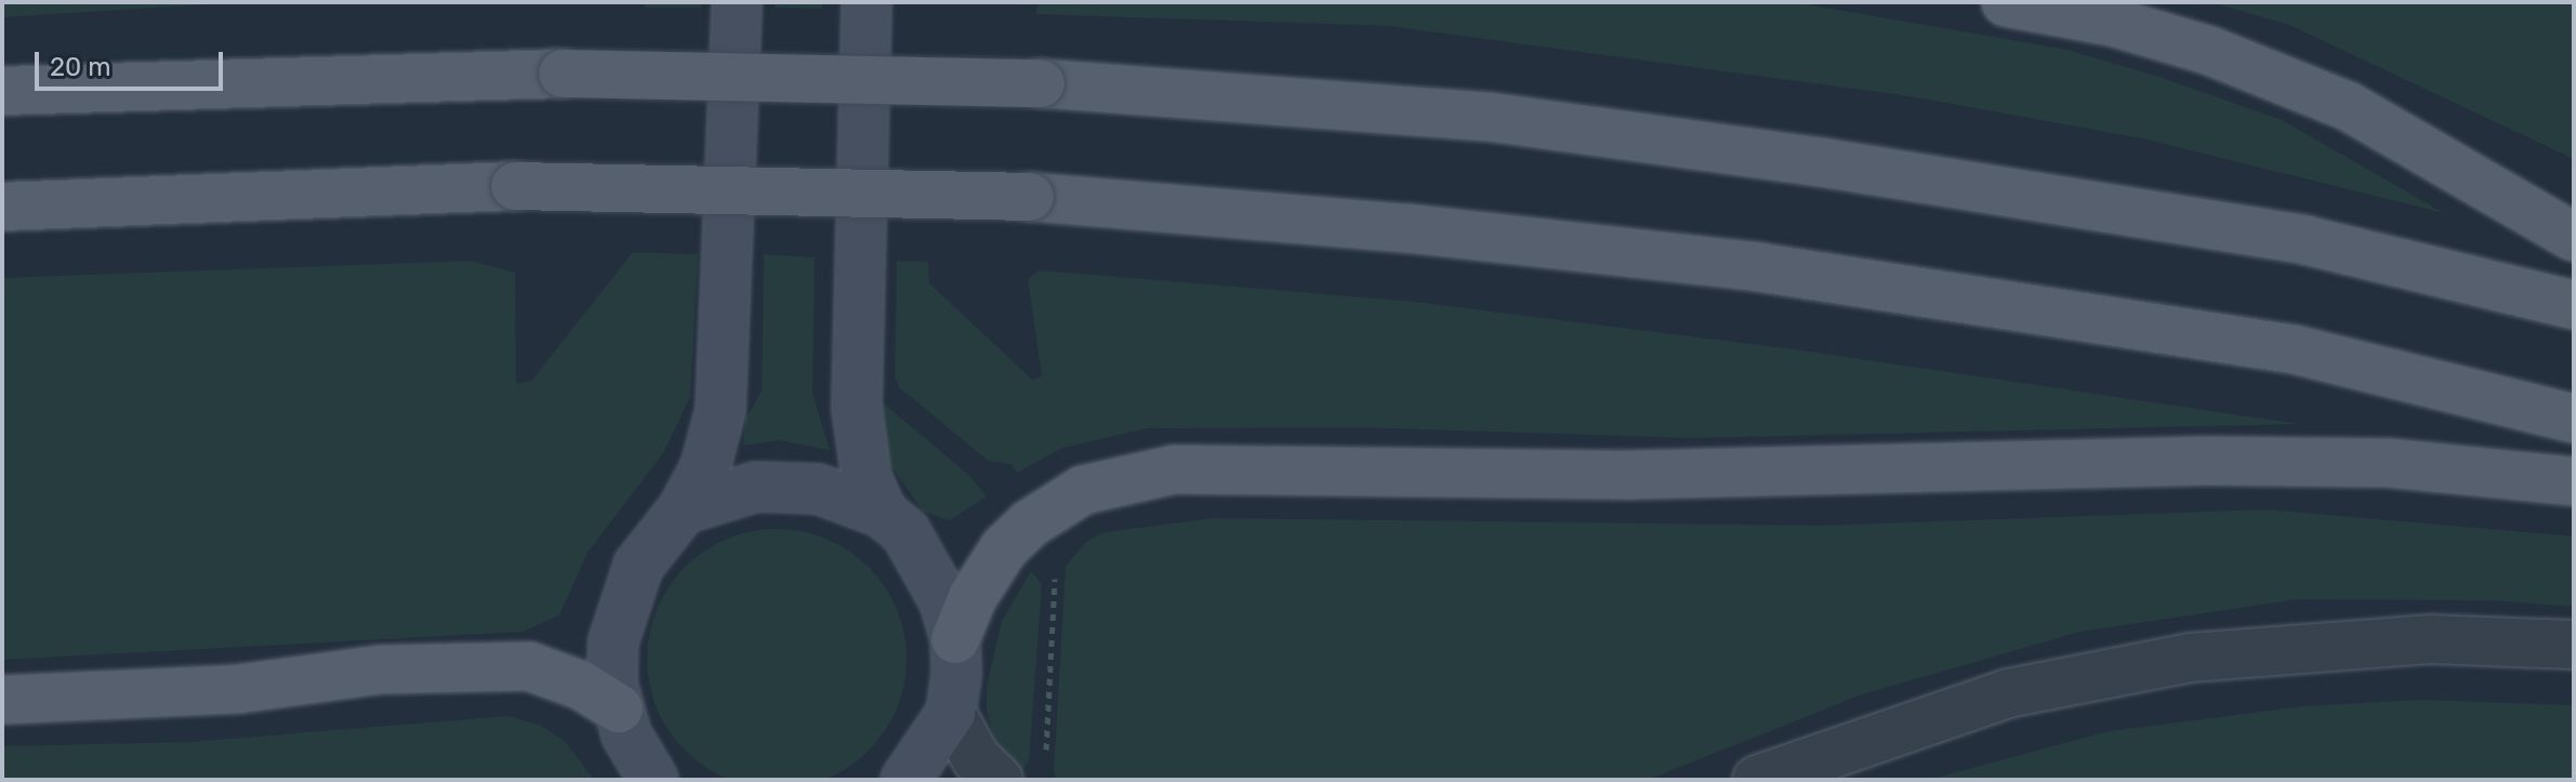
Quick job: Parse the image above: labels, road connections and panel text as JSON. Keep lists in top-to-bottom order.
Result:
{
  "scale_bar": "20 m"
}
